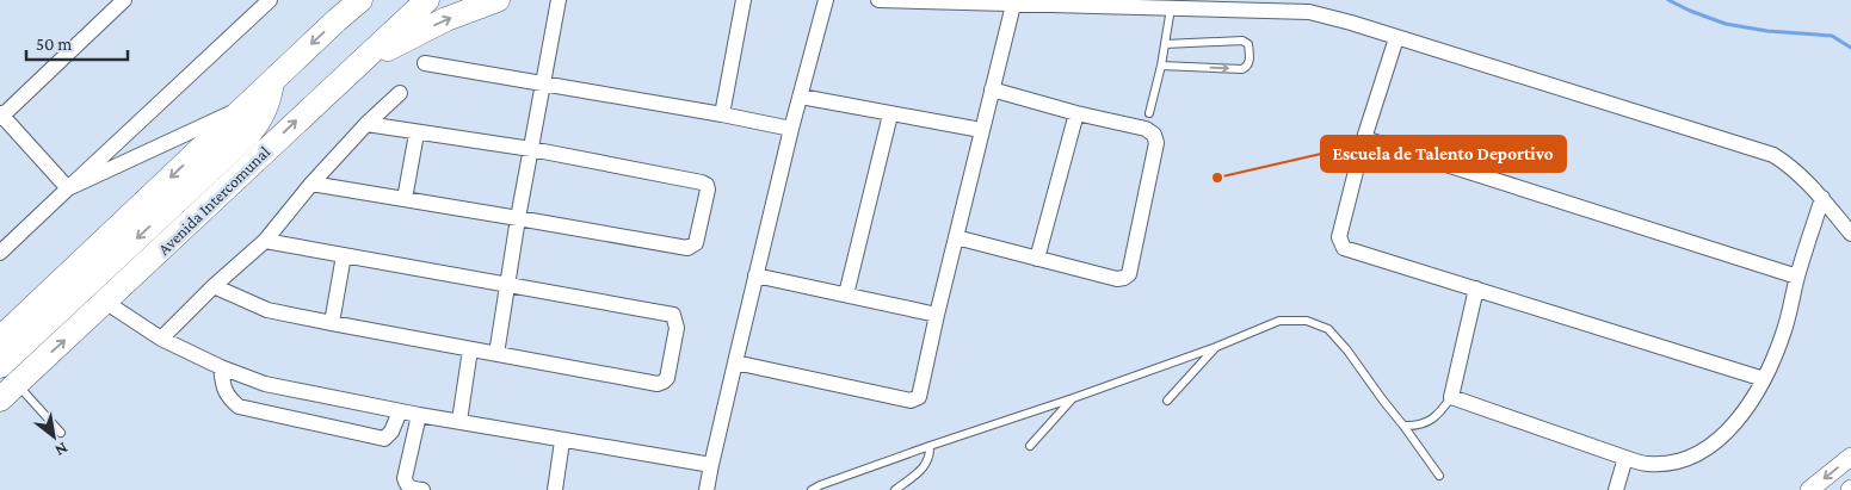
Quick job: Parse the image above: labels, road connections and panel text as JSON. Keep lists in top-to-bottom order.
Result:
{
  "streets": {
    "main road": ["Avenida Intercomunal"]
  },
  "places": ["Escuela de Talento Deportivo"],
  "scale_bar": "50 m",
  "north": "bottom right"
}
